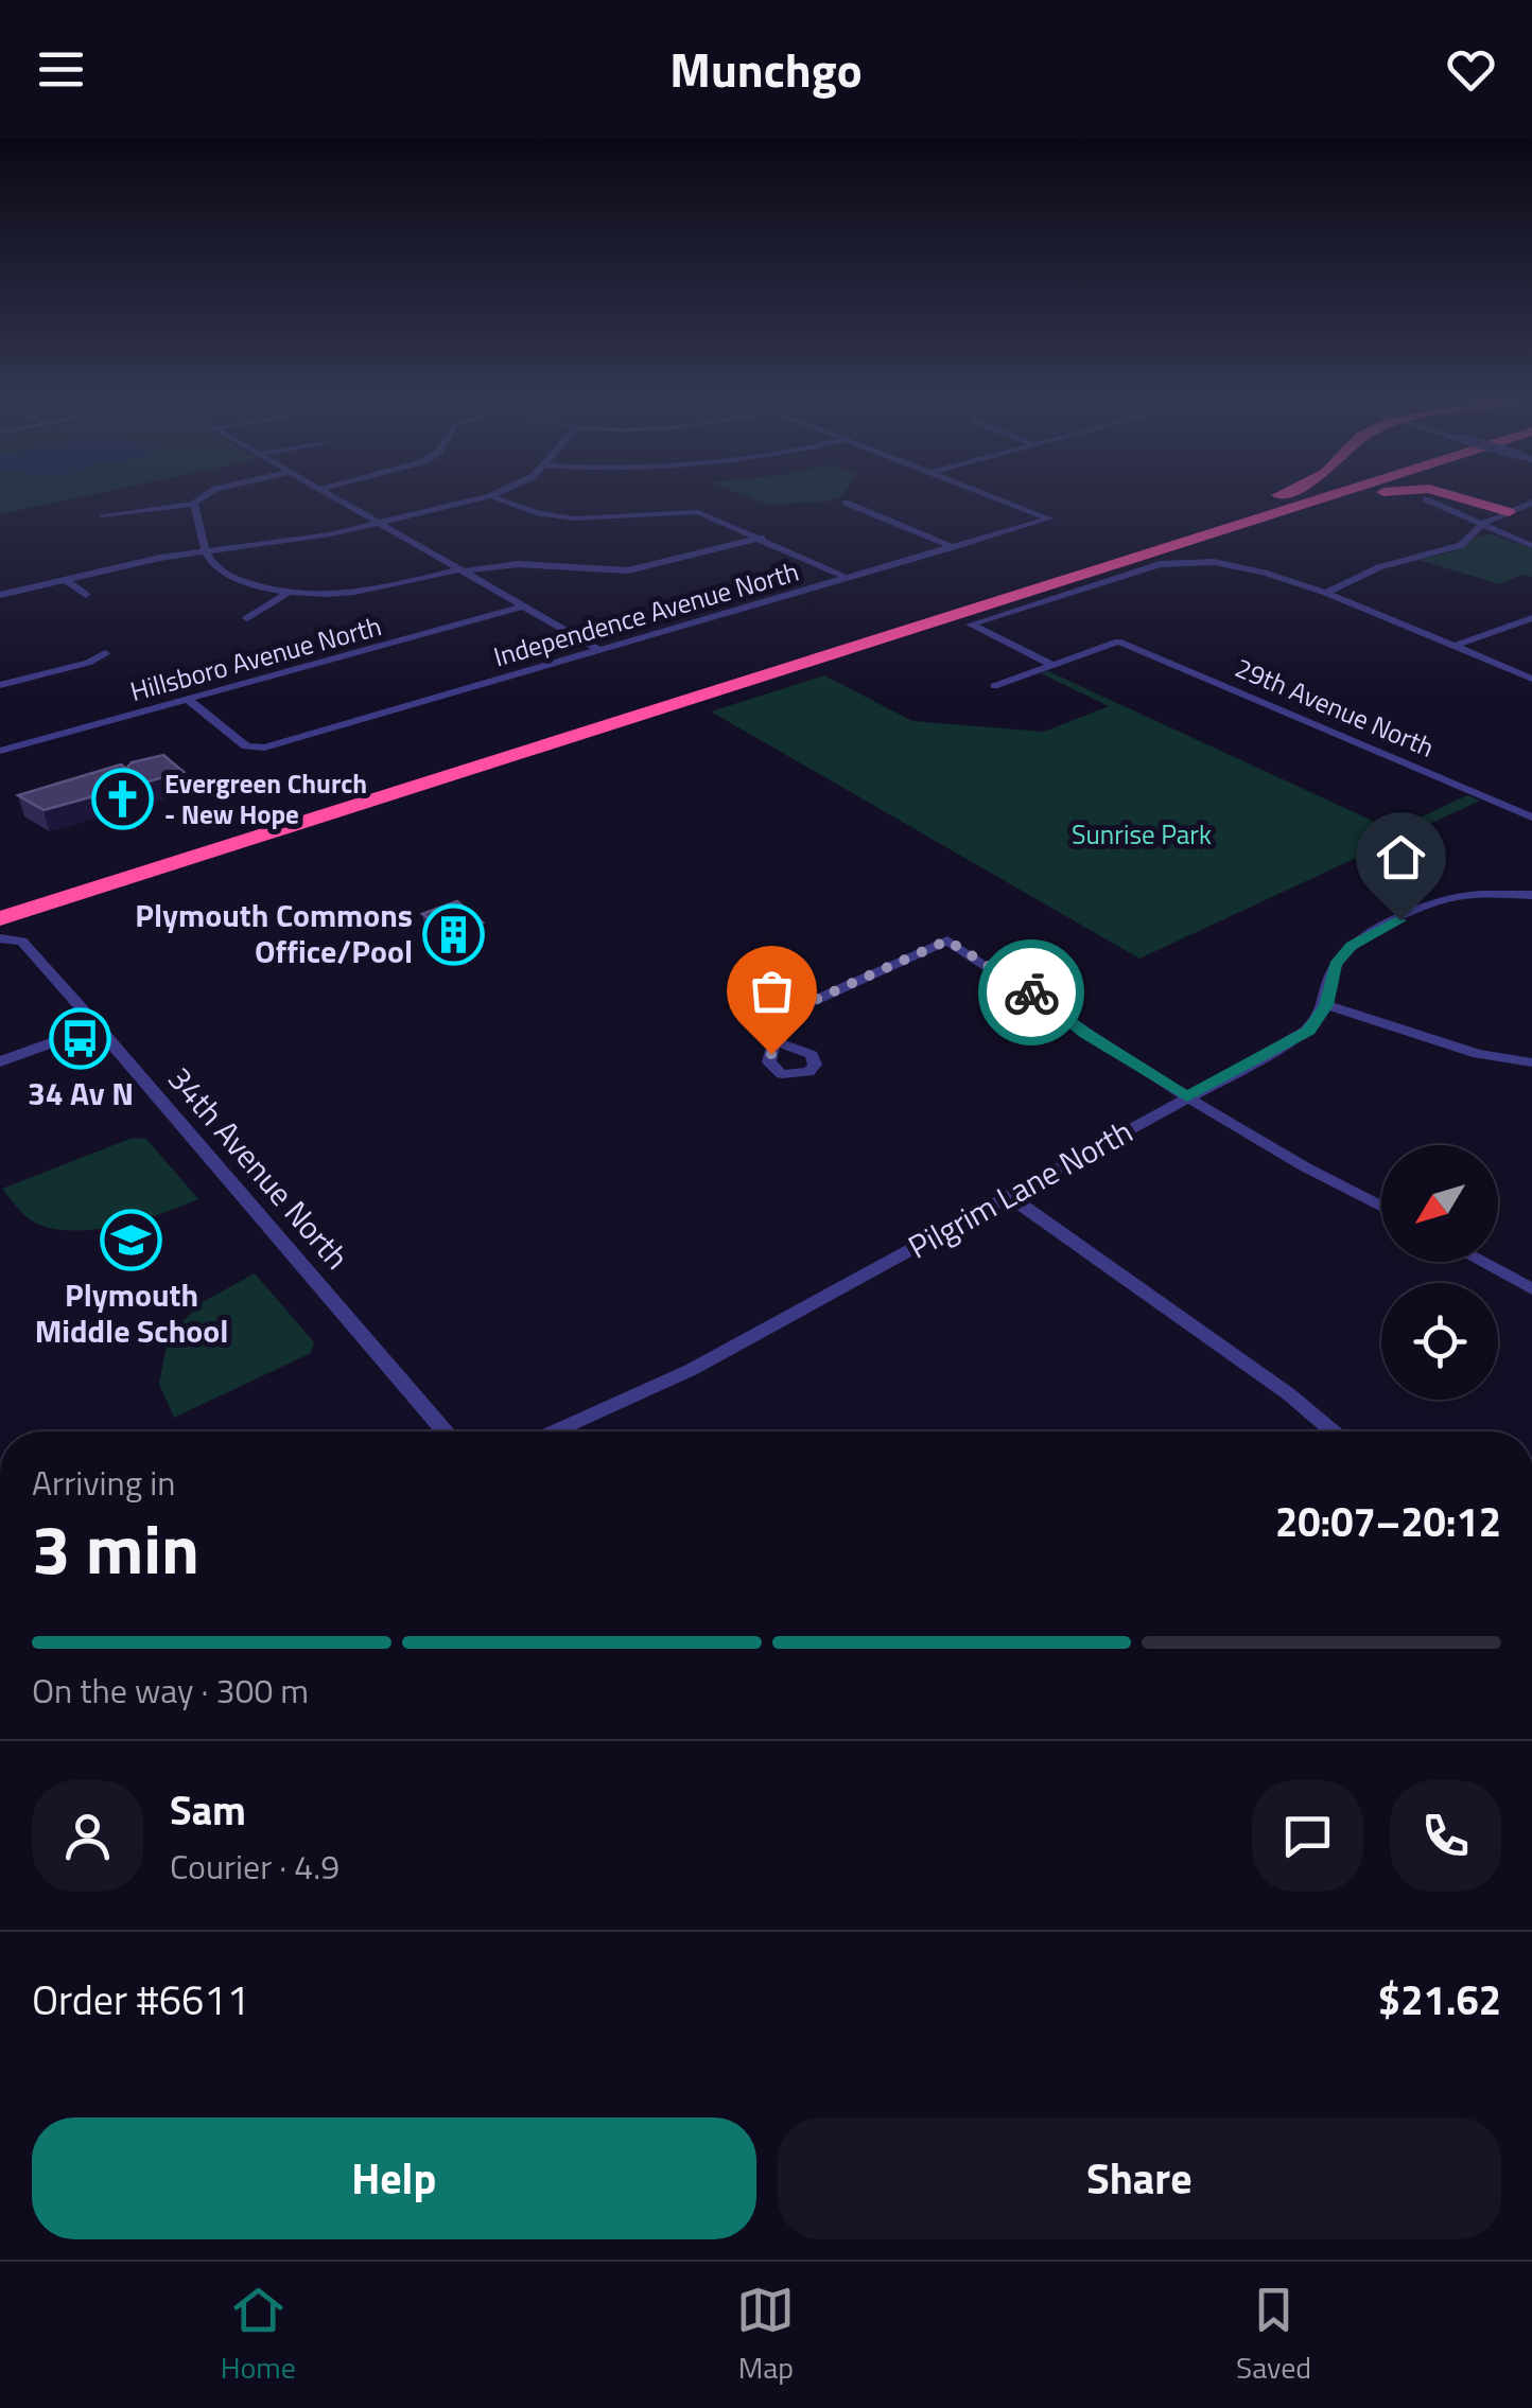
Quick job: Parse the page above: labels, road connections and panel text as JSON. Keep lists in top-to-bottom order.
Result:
{
  "streets": {
    "street": [
      "Independence Avenue North",
      "Hillsboro Avenue North",
      "29th Avenue North",
      "34th Avenue North",
      "Pilgrim Lane North"
    ]
  },
  "crossings": [
    ["Independence Avenue North", "Hillsboro Avenue North"]
  ],
  "parks": ["Sunrise Park"],
  "places": {
    "church": ["Evergreen Church - New Hope"],
    "building": ["Plymouth Commons Office/Pool"],
    "bus stop": ["34 Av N"],
    "school or university": ["Plymouth Middle School"]
  },
  "north": "bottom left",
  "page": {
    "header": "Munchgo",
    "heading": ["3 min", "Arriving in", "20:07–20:12"],
    "panel": [
      "Sam",
      "Courier · 4.9",
      "Order #6611",
      "$21.62"
    ],
    "bar": "On the way · 300 m",
    "buttons": ["Help", "Share"],
    "tabs": ["Home", "Map", "Saved"]
  }
}
